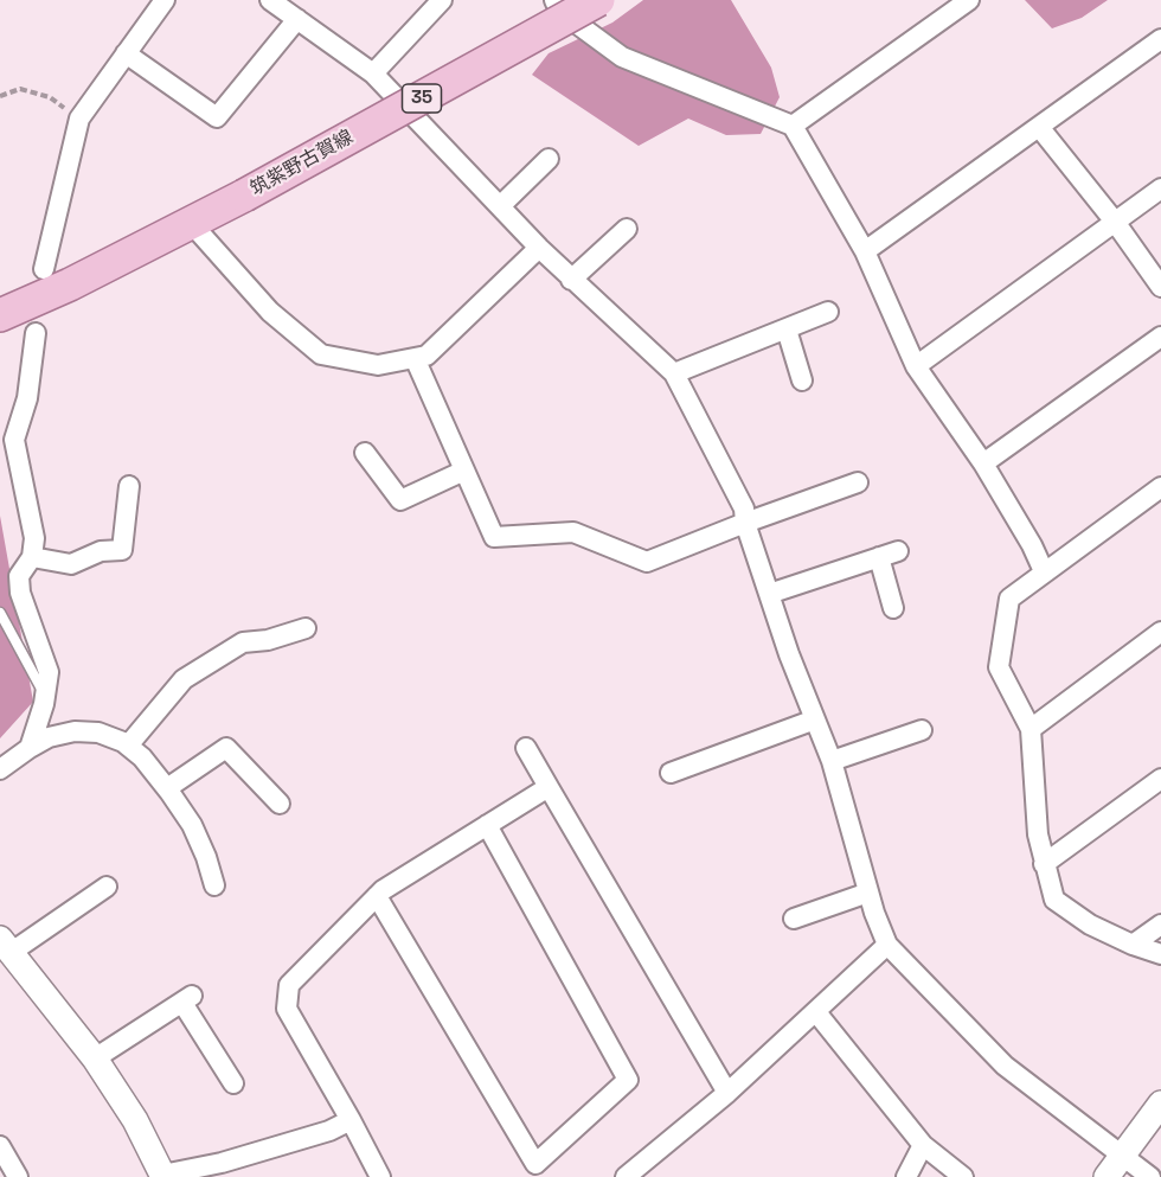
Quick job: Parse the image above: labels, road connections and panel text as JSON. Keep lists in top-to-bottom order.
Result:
{
  "streets": {
    "main road": ["35", "筑紫野古賀線"]
  }
}
